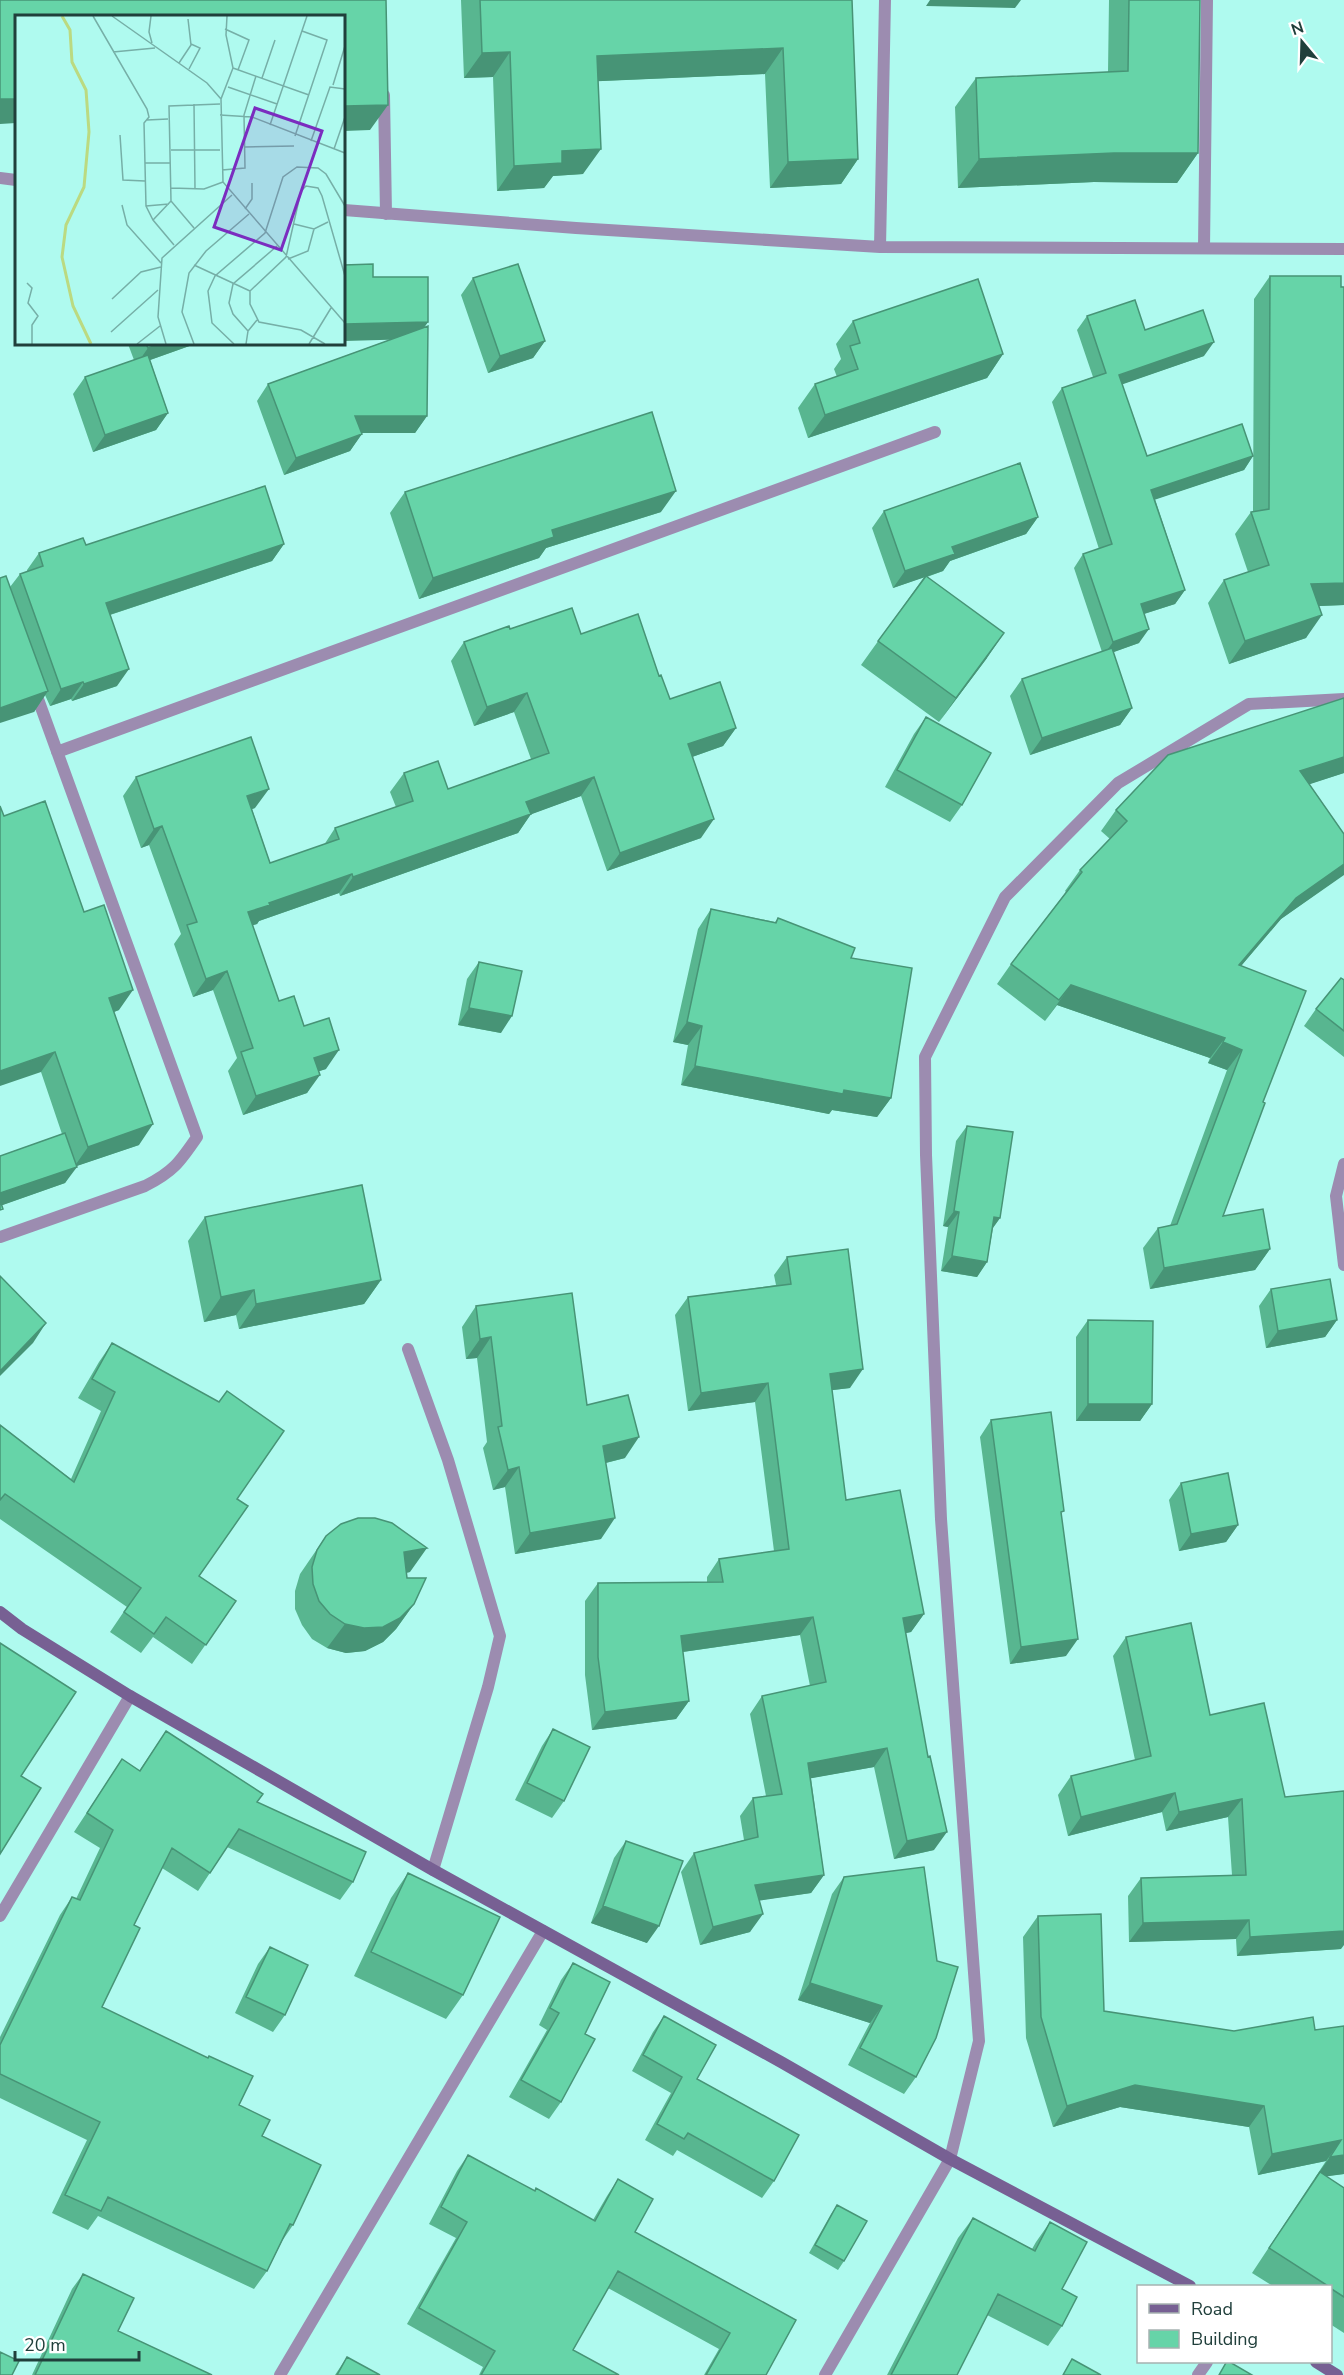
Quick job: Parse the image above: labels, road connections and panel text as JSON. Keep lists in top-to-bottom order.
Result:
{
  "legend": ["Road", "Building"],
  "scale_bar": "20 m",
  "north": "top"
}
